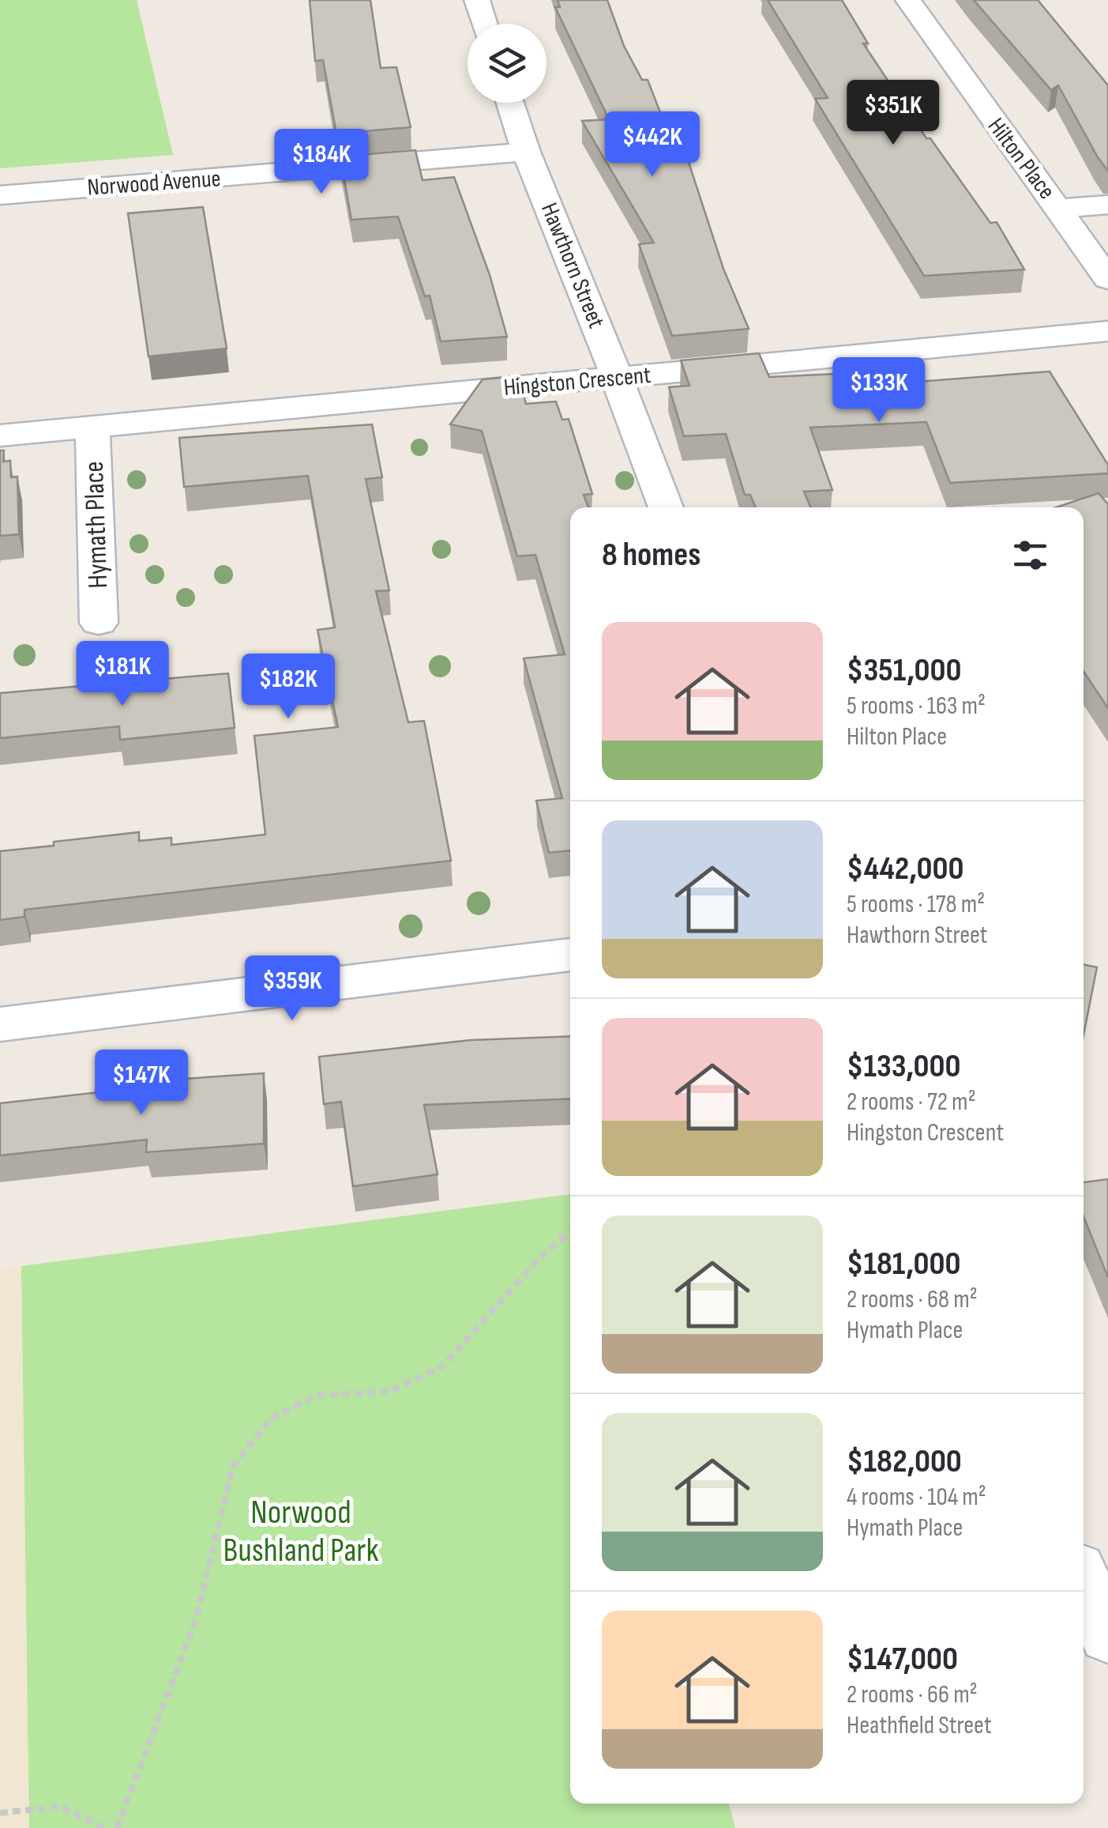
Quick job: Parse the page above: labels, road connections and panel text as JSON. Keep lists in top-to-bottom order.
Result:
{
  "streets": {
    "street": [
      "Hilton Place",
      "Norwood Avenue",
      "Hawthorn Street",
      "Hingston Crescent",
      "Hymath Place"
    ]
  },
  "crossings": [
    ["Norwood Avenue", "Hawthorn Street"],
    ["Hawthorn Street", "Hingston Crescent"],
    ["Hingston Crescent", "Hymath Place"]
  ],
  "parks": ["Norwood Bushland Park"],
  "page": {
    "price": [
      "$351K",
      "$442K",
      "$184K",
      "$133K",
      "$181K",
      "$182K",
      "$359K",
      "$147K"
    ],
    "heading": "8 homes",
    "list": [
      {
        "name": "$351,000",
        "note": "5 rooms · 163 m² · Hilton Place"
      },
      {
        "name": "$442,000",
        "note": "5 rooms · 178 m² · Hawthorn Street"
      },
      {
        "name": "$133,000",
        "note": "2 rooms · 72 m² · Hingston Crescent"
      },
      {
        "name": "$181,000",
        "note": "2 rooms · 68 m² · Hymath Place"
      },
      {
        "name": "$182,000",
        "note": "4 rooms · 104 m² · Hymath Place"
      },
      {
        "name": "$147,000",
        "note": "2 rooms · 66 m² · Heathfield Street"
      }
    ]
  }
}
